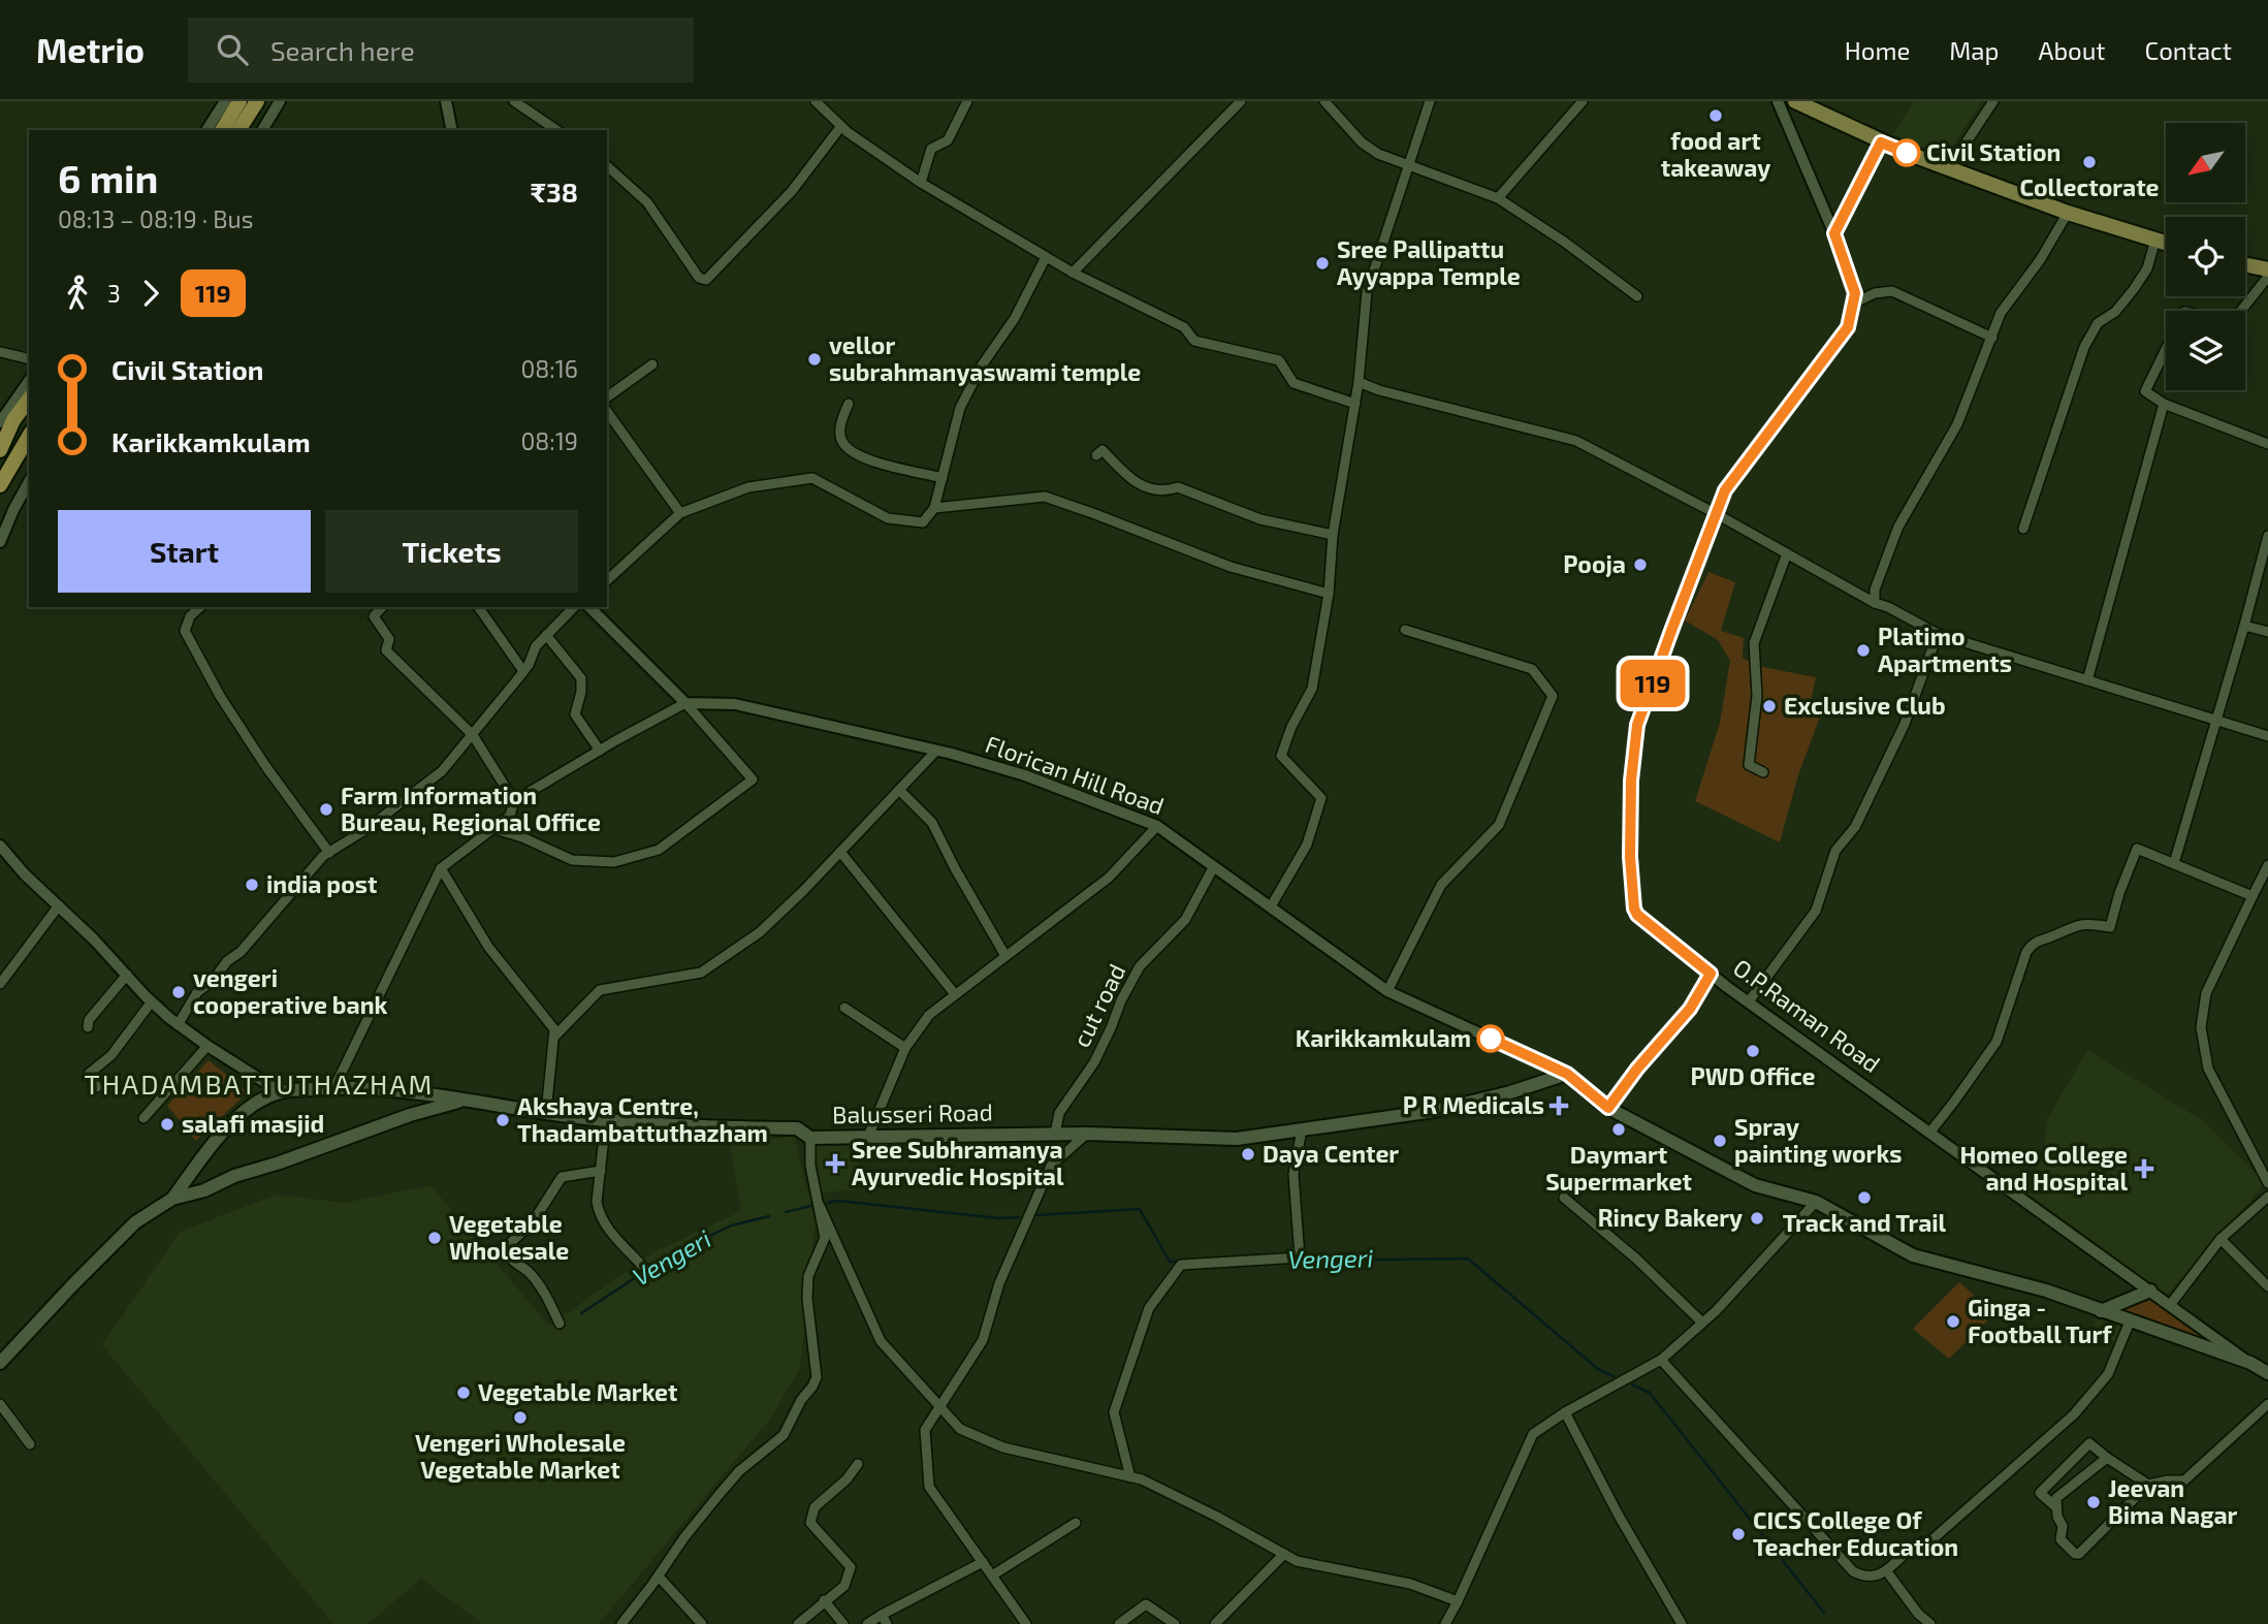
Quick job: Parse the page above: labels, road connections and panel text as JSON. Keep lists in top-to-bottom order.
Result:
{
  "streets": {
    "main road": ["Balusseri Road"],
    "street": ["Florican Hill Road", "cut road", "O.P.Raman Road"]
  },
  "crossings": [
    ["Florican Hill Road", "cut road"],
    ["Florican Hill Road", "Balusseri Road"],
    ["cut road", "Balusseri Road"]
  ],
  "districts": ["THADAMBATTUTHAZHAM"],
  "water": ["Vengeri"],
  "places": {
    "other": [
      "food art takeaway",
      "Civil Station",
      "Collectorate",
      "Sree Pallipattu Ayyappa Temple",
      "vellor subrahmanyaswami temple",
      "Pooja",
      "Platimo Apartments",
      "Exclusive Club",
      "Farm Information Bureau, Regional Office",
      "india post",
      "vengeri cooperative bank",
      "Karikkamkulam",
      "PWD Office",
      "Akshaya Centre, Thadambattuthazham",
      "salafi masjid",
      "Daymart Supermarket",
      "Spray painting works",
      "Daya Center",
      "Track and Trail",
      "Rincy Bakery",
      "Vegetable Wholesale",
      "Ginga - Football Turf",
      "Vegetable Market",
      "Vengeri Wholesale Vegetable Market",
      "Jeevan Bima Nagar",
      "CICS College Of Teacher Education"
    ],
    "health": ["P R Medicals", "Sree Subhramanya Ayurvedic Hospital", "Homeo College and Hospital"]
  },
  "lines": ["bus line 119"],
  "north": "bottom left",
  "page": {
    "header": "Metrio",
    "search": "Search here",
    "nav": [
      "Home",
      "Map",
      "About",
      "Contact"
    ],
    "on_map": "119",
    "heading": ["6 min", "08:13 – 08:19 · Bus", "₹38"],
    "legs": ["3", "119"],
    "list": [
      {
        "name": "Civil Station",
        "value": "08:16"
      },
      {
        "name": "Karikkamkulam",
        "value": "08:19"
      }
    ],
    "buttons": ["Start", "Tickets"]
  }
}
